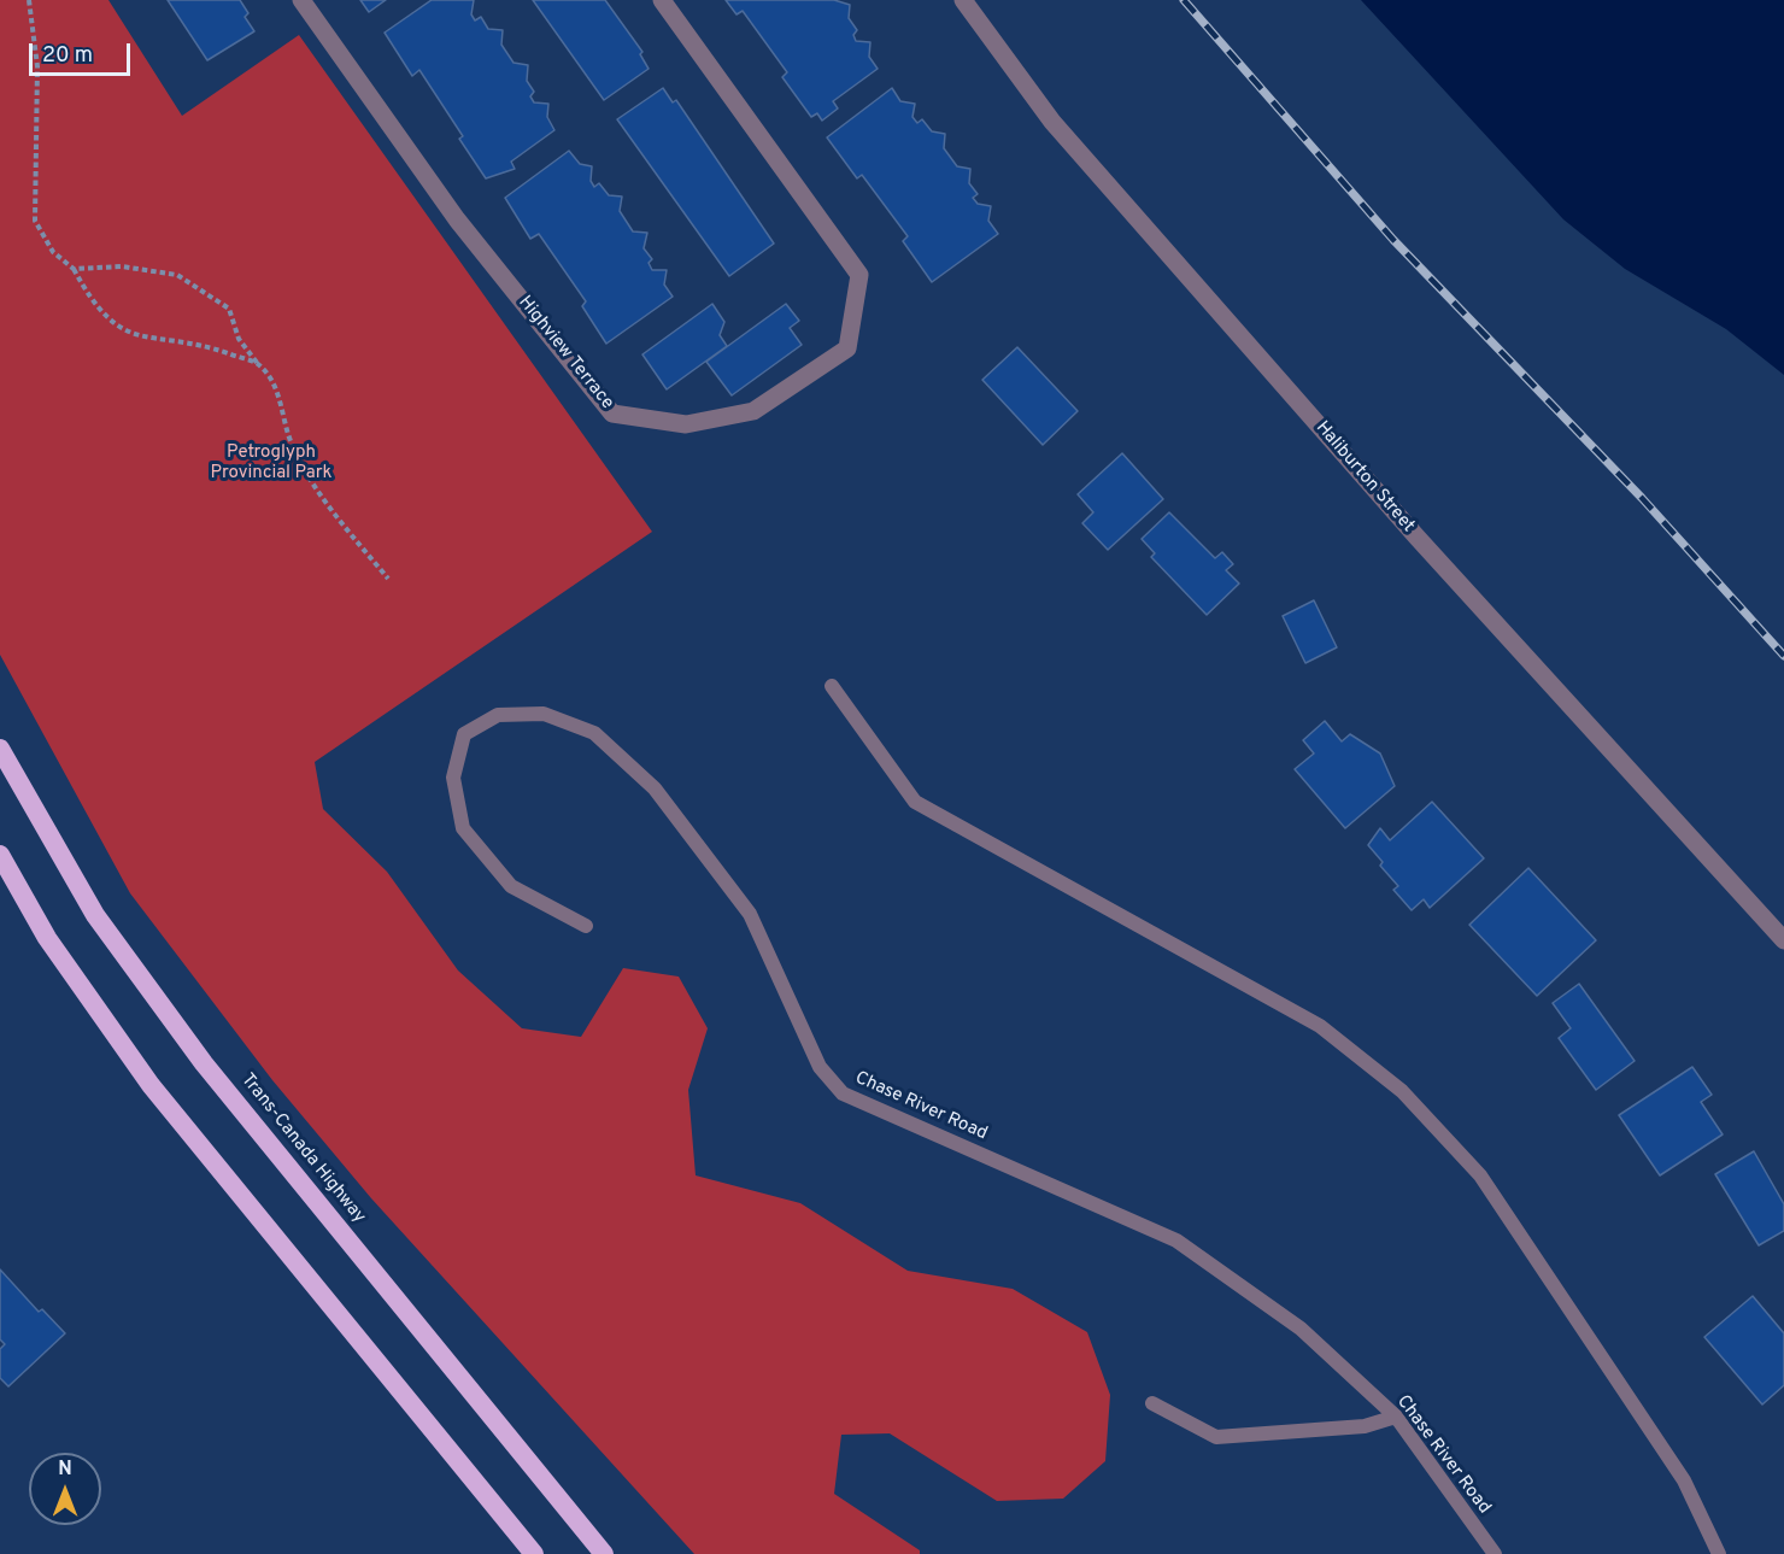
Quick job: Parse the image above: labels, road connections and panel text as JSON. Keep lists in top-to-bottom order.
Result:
{
  "streets": {
    "highway": ["Trans-Canada Highway"],
    "street": ["Highview Terrace", "Haliburton Street"],
    "lane": ["Chase River Road"]
  },
  "parks": ["Petroglyph Provincial Park"],
  "scale_bar": "20 m",
  "north": "top"
}
